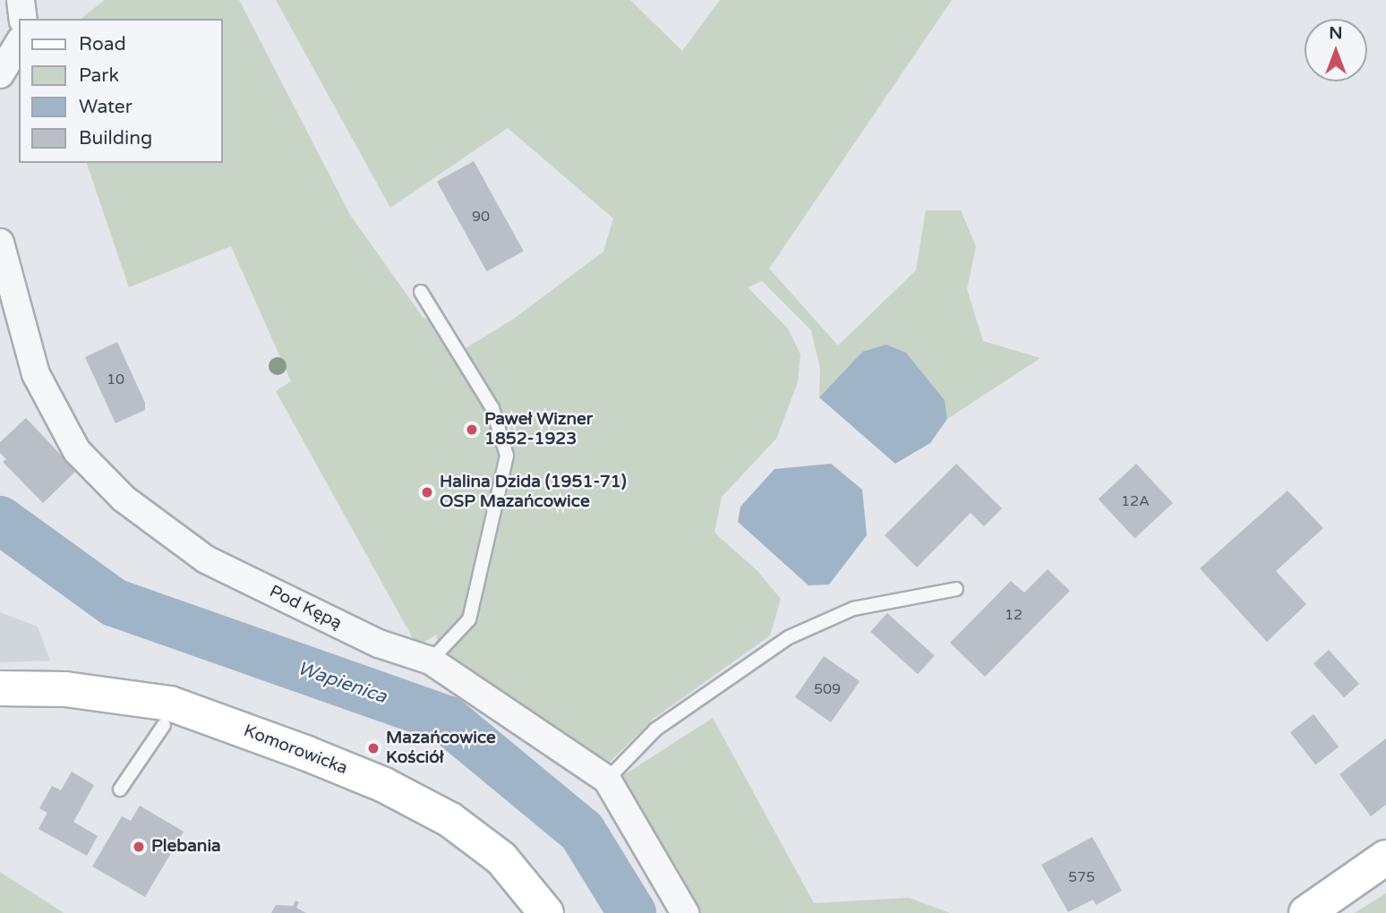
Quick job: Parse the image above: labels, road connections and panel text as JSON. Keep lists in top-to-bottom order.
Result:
{
  "streets": {
    "street": ["Pod Kępą", "Komorowicka"]
  },
  "water": ["Wapienica"],
  "places": [
    "Paweł Wizner 1852-1923",
    "Halina Dzida (1951-71) OSP Mazańcowice",
    "Mazańcowice Kościół",
    "Plebania"
  ],
  "house_numbers": [
    "90",
    "10",
    "12A",
    "12",
    "509",
    "575"
  ],
  "legend": [
    "Road",
    "Park",
    "Water",
    "Building"
  ],
  "north": "top"
}
